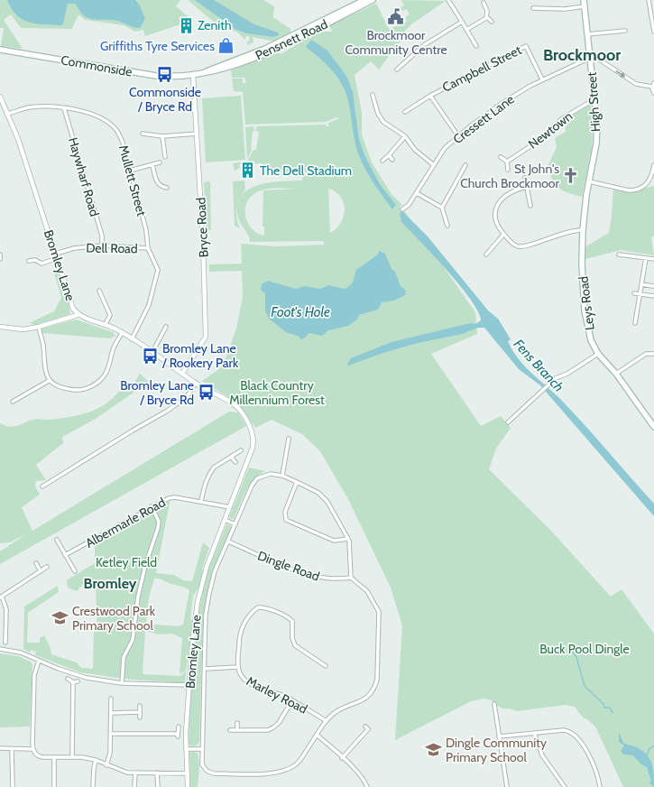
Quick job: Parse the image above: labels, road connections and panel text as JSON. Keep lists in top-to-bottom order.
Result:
{
  "streets": {
    "main road": [
      "Pensnett Road",
      "Commonside",
      "High Street",
      "Leys Road"
    ],
    "street": [
      "Campbell Street",
      "Cressett Lane",
      "Newtown",
      "Haywharf Road",
      "Mullett Street",
      "Bryce Road",
      "Dell Road",
      "Bromley Lane",
      "Albermarle Road",
      "Dingle Road",
      "Marley Road"
    ]
  },
  "crossings": [
    ["Pensnett Road", "Commonside"],
    ["Pensnett Road", "Bryce Road"],
    ["Commonside", "Bryce Road"],
    ["Campbell Street", "Cressett Lane"],
    ["High Street", "Cressett Lane"],
    ["High Street", "Newtown"],
    ["High Street", "Leys Road"],
    ["Haywharf Road", "Mullett Street"],
    ["Haywharf Road", "Dell Road"],
    ["Mullett Street", "Dell Road"],
    ["Mullett Street", "Bromley Lane"],
    ["Bryce Road", "Bromley Lane"],
    ["Dell Road", "Bromley Lane"],
    ["Bromley Lane", "Albermarle Road"],
    ["Bromley Lane", "Dingle Road"]
  ],
  "districts": ["Brockmoor", "Bromley"],
  "water": ["Foot's Hole", "Fens Branch"],
  "parks": ["Black Country Millennium Forest", "Ketley Field", "Buck Pool Dingle"],
  "places": {
    "public building": ["Brockmoor Community Centre"],
    "building": ["Zenith", "The Dell Stadium"],
    "shop": ["Griffiths Tyre Services"],
    "bus stop": ["Commonside / Bryce Rd", "Bromley Lane / Rookery Park", "Bromley Lane / Bryce Rd"],
    "church": ["St John's Church Brockmoor"],
    "school or university": ["Crestwood Park Primary School", "Dingle Community Primary School"]
  }
}
